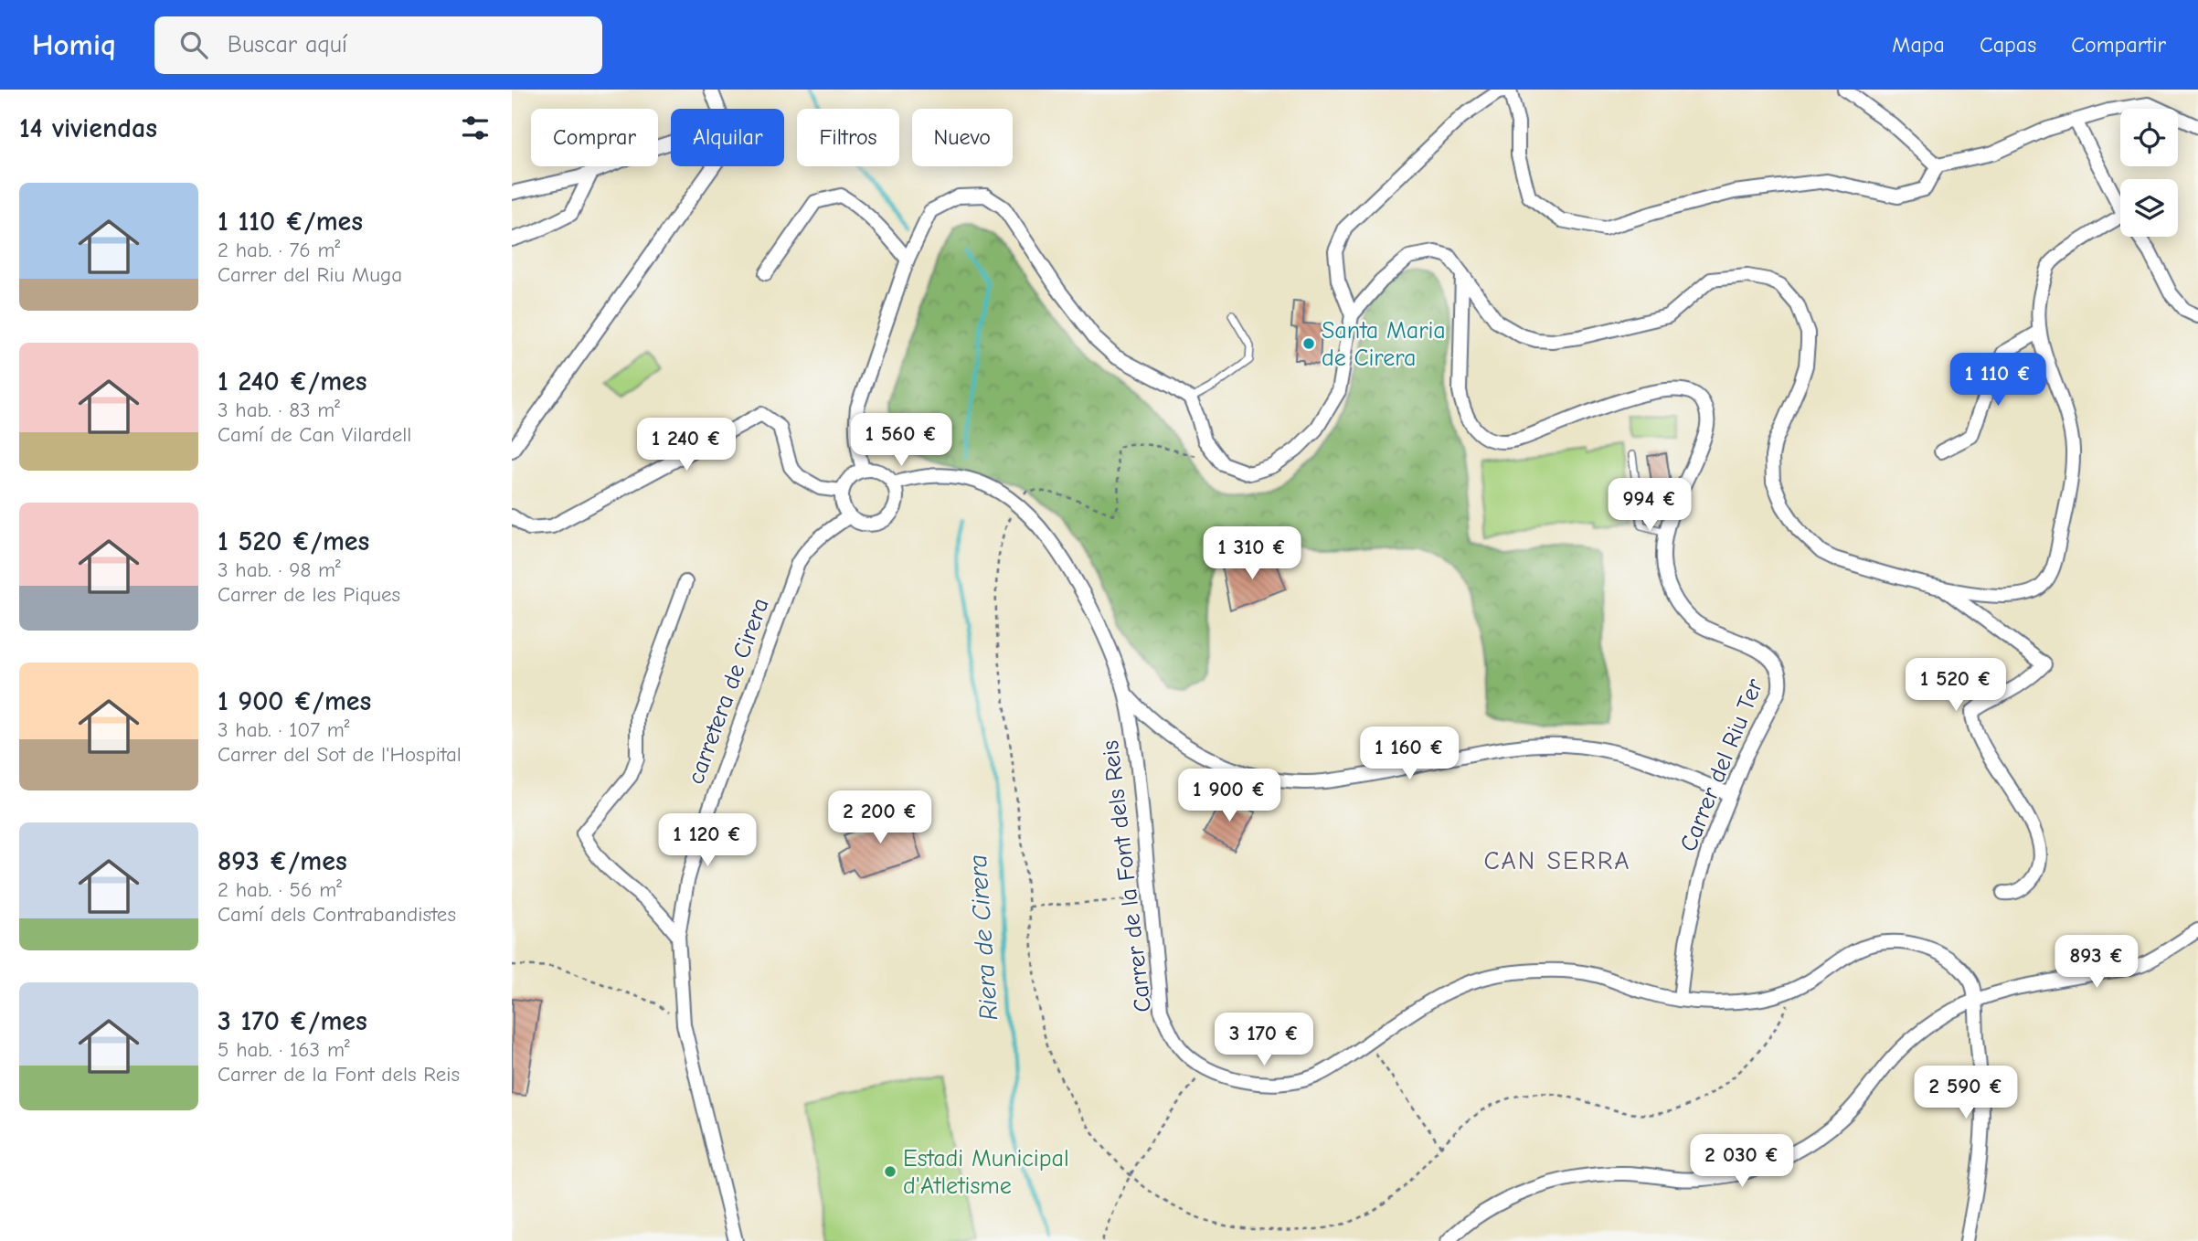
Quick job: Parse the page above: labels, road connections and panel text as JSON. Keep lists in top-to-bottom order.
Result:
{
  "streets": {
    "street": ["carretera de Cirera", "Carrer del Riu Ter", "Carrer de la Font dels Reis"]
  },
  "crossings": [
    ["carretera de Cirera", "Carrer de la Font dels Reis"],
    ["Carrer del Riu Ter", "Carrer de la Font dels Reis"]
  ],
  "districts": ["CAN SERRA"],
  "water": ["Riera de Cirera"],
  "places": ["Santa Maria de Cirera", "Estadi Municipal d'Atletisme"],
  "page": {
    "header": "Homiq",
    "search": "Buscar aquí",
    "nav": ["Mapa", "Capas", "Compartir"],
    "heading": "14 viviendas",
    "chip": [
      "Comprar",
      "Alquilar",
      "Filtros",
      "Nuevo"
    ],
    "list": [
      {
        "name": "1 110 €/mes",
        "note": "2 hab. · 76 m² · Carrer del Riu Muga"
      },
      {
        "name": "1 240 €/mes",
        "note": "3 hab. · 83 m² · Camí de Can Vilardell"
      },
      {
        "name": "1 520 €/mes",
        "note": "3 hab. · 98 m² · Carrer de les Piques"
      },
      {
        "name": "1 900 €/mes",
        "note": "3 hab. · 107 m² · Carrer del Sot de l'Hospital"
      },
      {
        "name": "893 €/mes",
        "note": "2 hab. · 56 m² · Camí dels Contrabandistes"
      },
      {
        "name": "3 170 €/mes",
        "note": "5 hab. · 163 m² · Carrer de la Font dels Reis"
      }
    ],
    "price": [
      "1 110 €",
      "1 560 €",
      "1 240 €",
      "994 €",
      "1 310 €",
      "1 520 €",
      "1 160 €",
      "1 900 €",
      "2 200 €",
      "1 120 €",
      "893 €",
      "3 170 €",
      "2 590 €",
      "2 030 €"
    ]
  }
}
